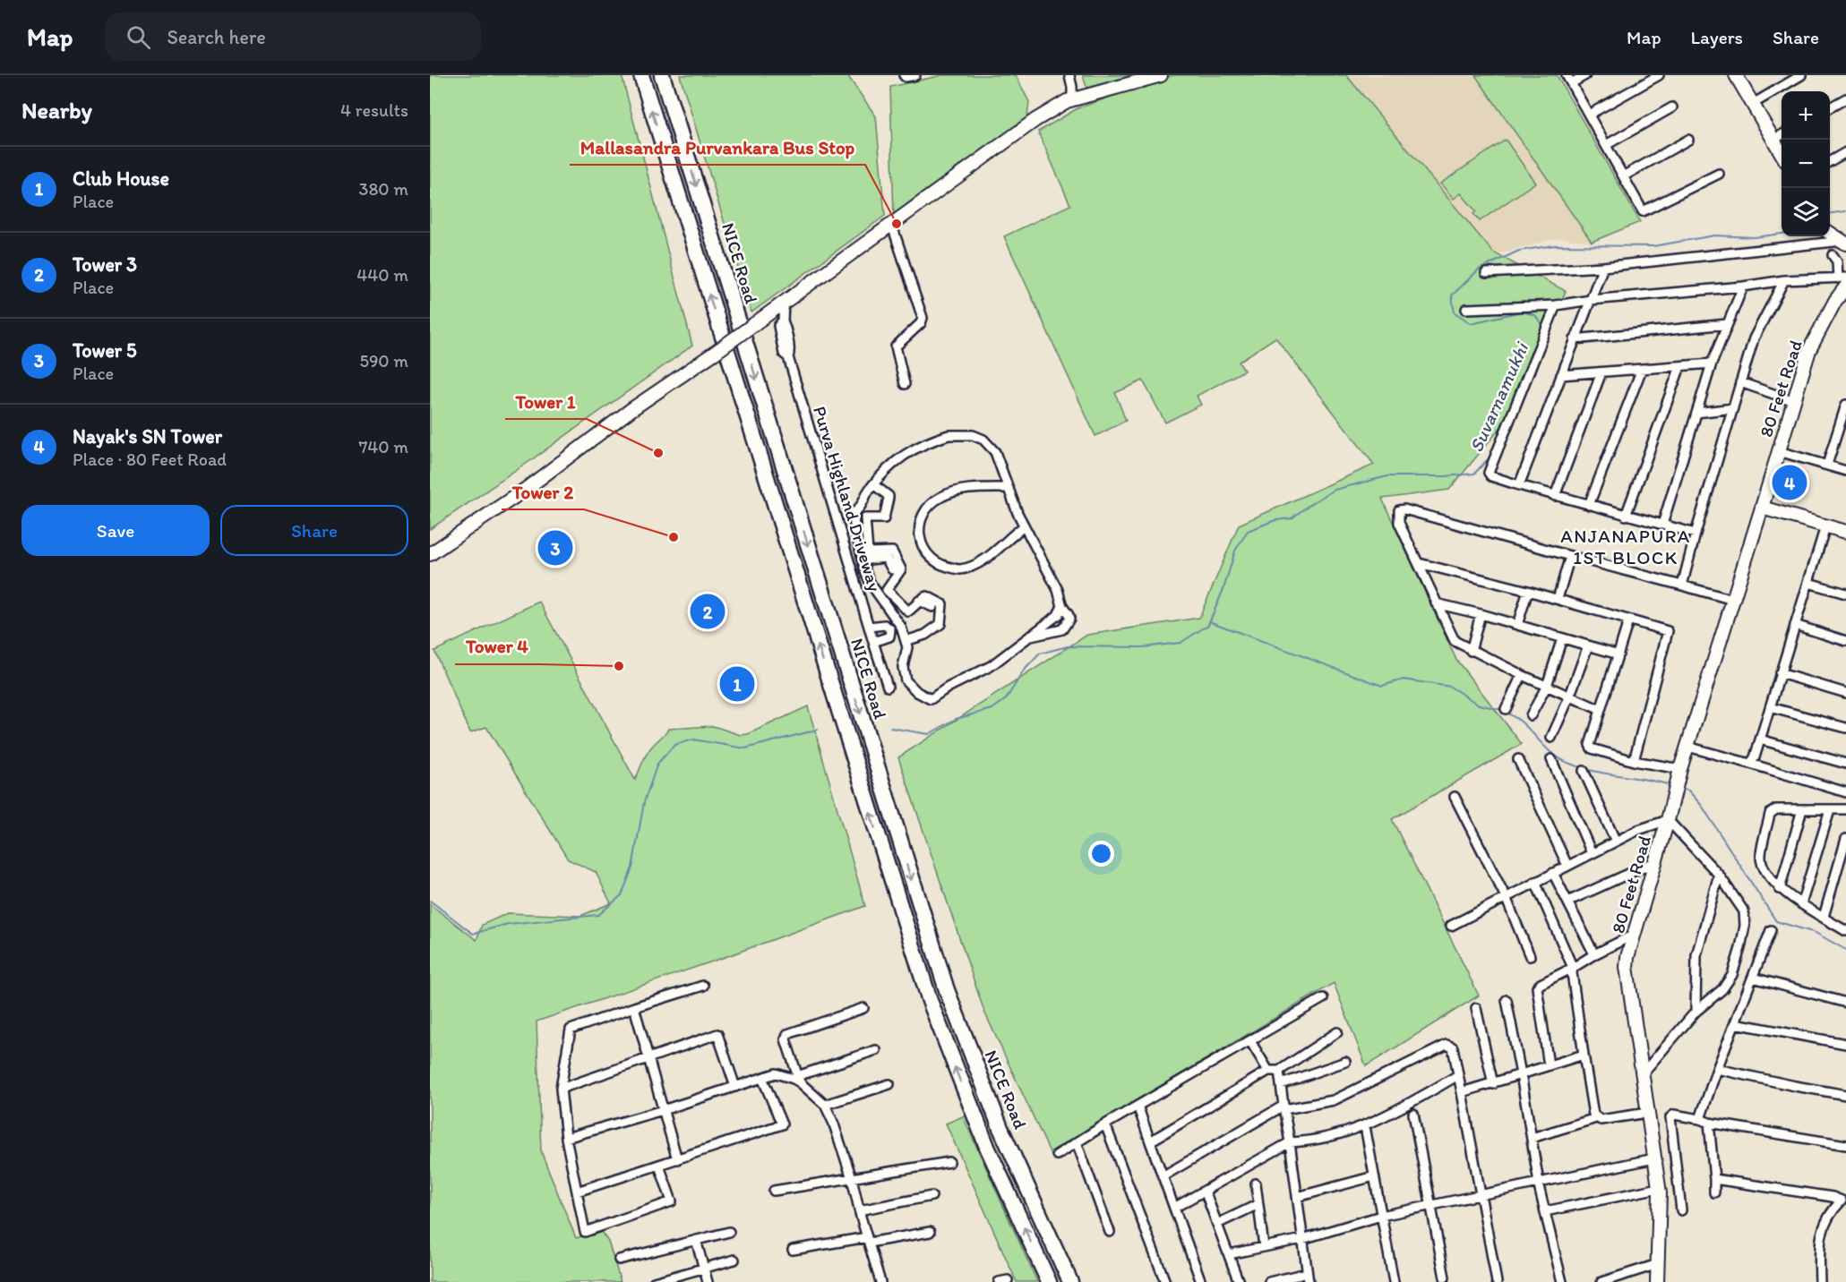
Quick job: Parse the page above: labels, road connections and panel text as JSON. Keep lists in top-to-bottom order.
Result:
{
  "streets": {
    "highway": ["NICE Road"],
    "street": ["80 Feet Road", "Purva Highland Driveway"]
  },
  "districts": ["ANJANAPURA 1ST BLOCK"],
  "water": ["Suvarnamukhi"],
  "places": [
    "Mallasandra Purvankara Bus Stop",
    "Tower 1",
    "Tower 2",
    "Tower 4"
  ],
  "page": {
    "header": "Map",
    "search": "Search here",
    "nav": ["Map", "Layers", "Share"],
    "heading": ["Nearby", "4 results"],
    "map_buttons": ["+", "−"],
    "list": [
      {
        "mark": "1",
        "name": "Club House",
        "note": "Place",
        "value": "380 m"
      },
      {
        "mark": "2",
        "name": "Tower 3",
        "note": "Place",
        "value": "440 m"
      },
      {
        "mark": "3",
        "name": "Tower 5",
        "note": "Place",
        "value": "590 m"
      },
      {
        "mark": "4",
        "name": "Nayak's SN Tower",
        "note": "Place · 80 Feet Road",
        "value": "740 m"
      }
    ],
    "pins": [
      "4",
      "3",
      "2",
      "1"
    ],
    "buttons": ["Save", "Share"]
  }
}
